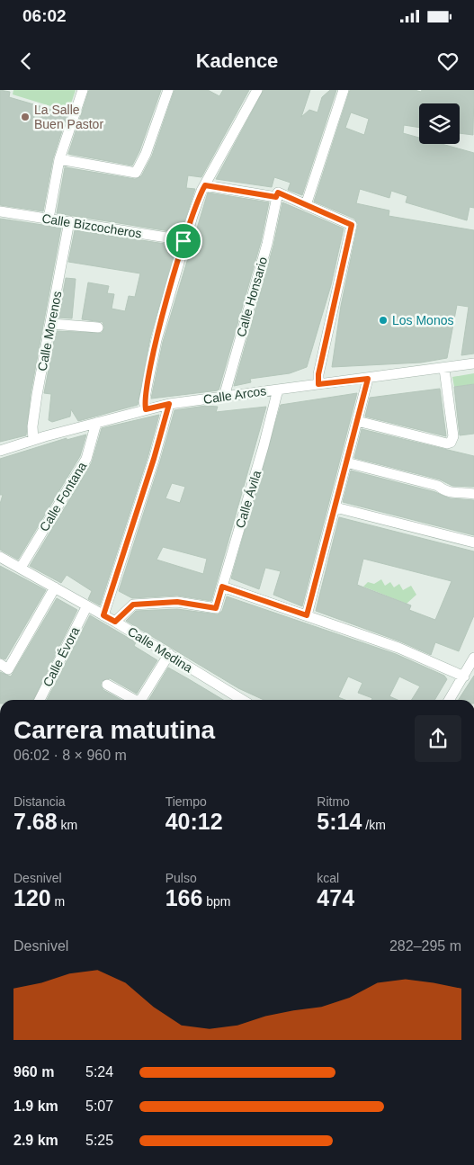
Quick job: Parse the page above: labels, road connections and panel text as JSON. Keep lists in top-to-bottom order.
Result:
{
  "streets": {
    "street": [
      "Calle Bizcocheros",
      "Calle Honsario",
      "Calle Morenos",
      "Calle Arcos",
      "Calle Fontana",
      "Calle Ávila",
      "Calle Medina",
      "Calle Évora"
    ]
  },
  "crossings": [
    ["Calle Bizcocheros", "Calle Morenos"],
    ["Calle Honsario", "Calle Arcos"],
    ["Calle Morenos", "Calle Arcos"],
    ["Calle Arcos", "Calle Fontana"],
    ["Calle Arcos", "Calle Ávila"],
    ["Calle Fontana", "Calle Medina"],
    ["Calle Ávila", "Calle Medina"]
  ],
  "places": ["La Salle Buen Pastor", "Los Monos"],
  "page": {
    "status": "06:02",
    "header": "Kadence",
    "heading": ["Carrera matutina", "06:02 · 8 × 960 m"],
    "stats": [
      ["Distancia", "7.68 km"],
      ["Tiempo", "40:12"],
      ["Ritmo", "5:14 /km"],
      ["Desnivel", "120 m"],
      ["Pulso", "166 bpm"],
      ["kcal", "474"]
    ],
    "chart": ["Desnivel", "282–295 m"],
    "list": [
      {
        "name": "960 m",
        "note": "5:24"
      },
      {
        "name": "1.9 km",
        "note": "5:07"
      },
      {
        "name": "2.9 km",
        "note": "5:25"
      }
    ]
  }
}
